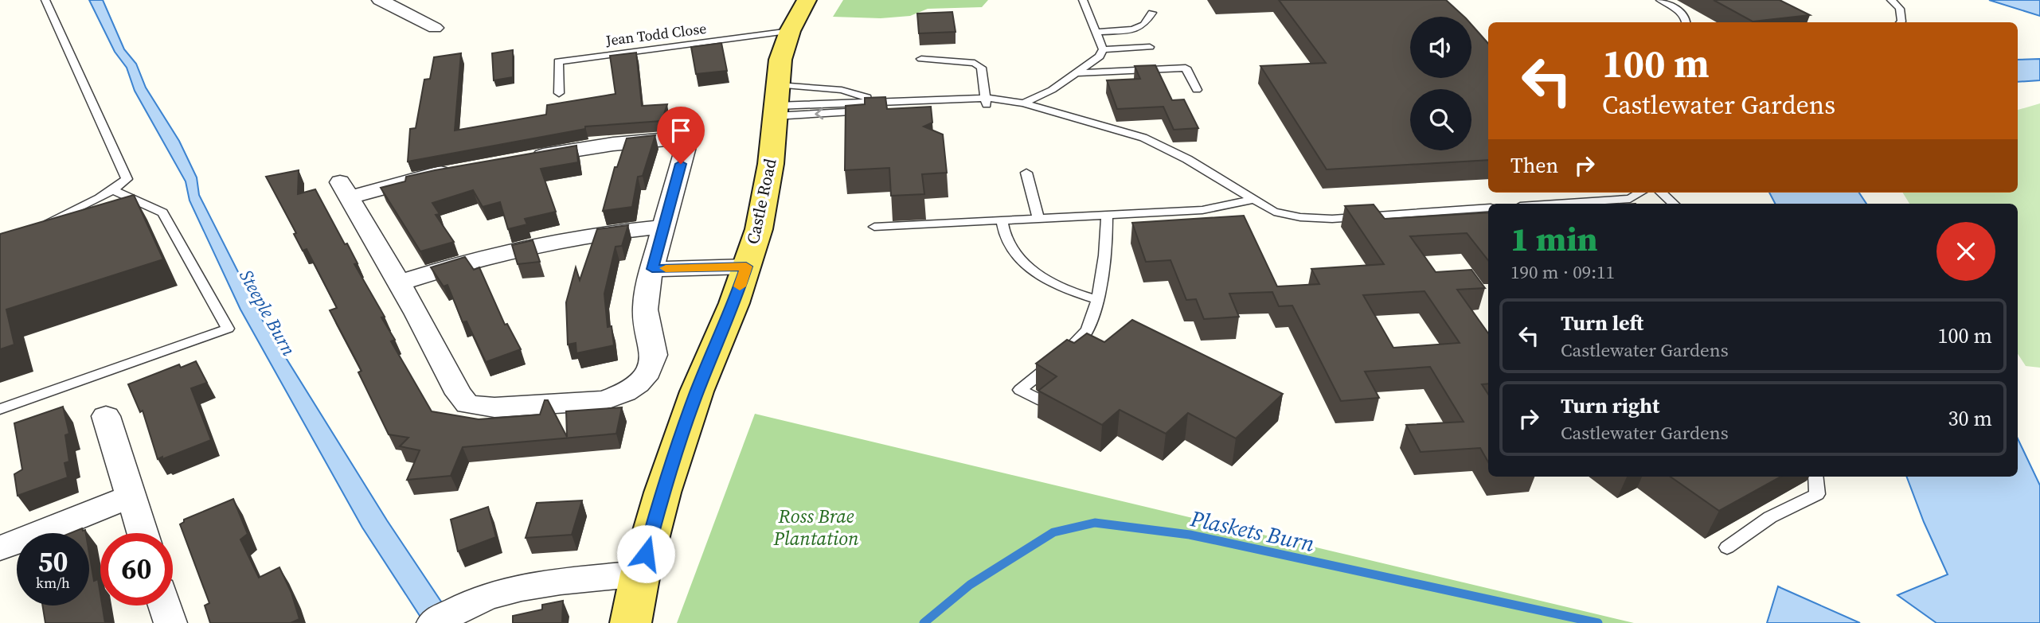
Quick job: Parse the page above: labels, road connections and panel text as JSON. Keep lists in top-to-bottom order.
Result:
{
  "streets": {
    "main road": ["Castle Road"],
    "lane": ["Jean Todd Close"]
  },
  "crossings": [
    ["Jean Todd Close", "Castle Road"]
  ],
  "water": ["Steeple Burn", "Plaskets Burn"],
  "parks": ["Ross Brae Plantation"],
  "page": {
    "turn": ["100 m", "Castlewater Gardens"],
    "then": "Then",
    "heading": ["1 min", "190 m · 09:11"],
    "list": [
      {
        "name": "Turn left",
        "note": "Castlewater Gardens",
        "value": "100 m"
      },
      {
        "name": "Turn right",
        "note": "Castlewater Gardens",
        "value": "30 m"
      }
    ],
    "speed": "50 km/h",
    "limit": "60"
  }
}
